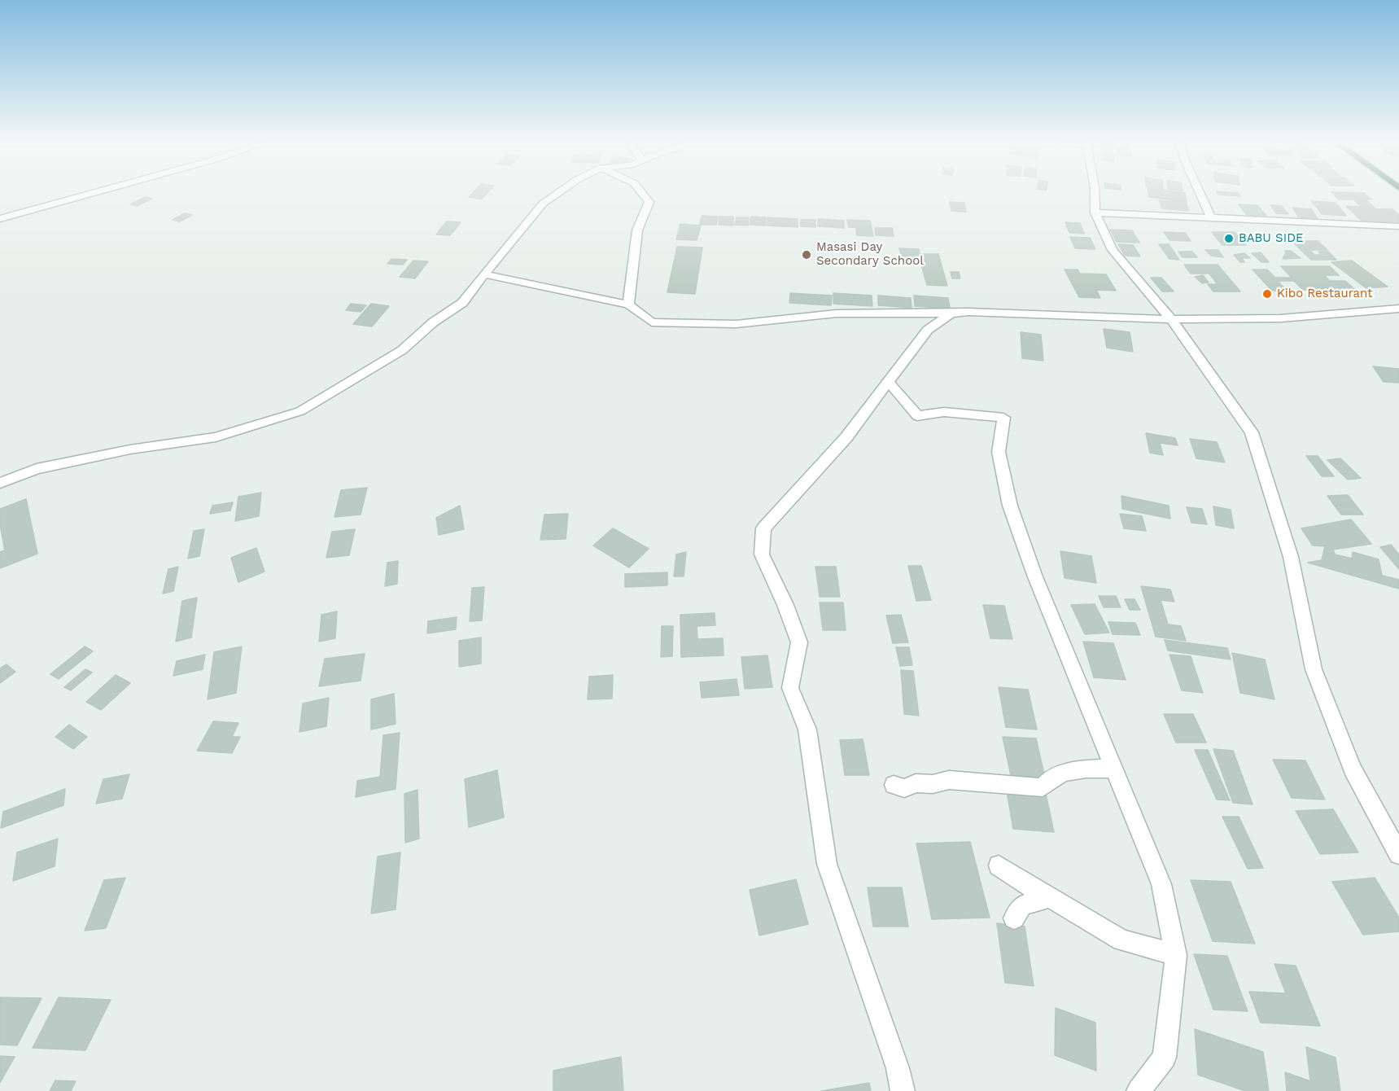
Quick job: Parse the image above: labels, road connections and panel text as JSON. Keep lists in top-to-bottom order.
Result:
{
  "places": ["BABU SIDE", "Masasi Day Secondary School", "Kibo Restaurant"]
}
